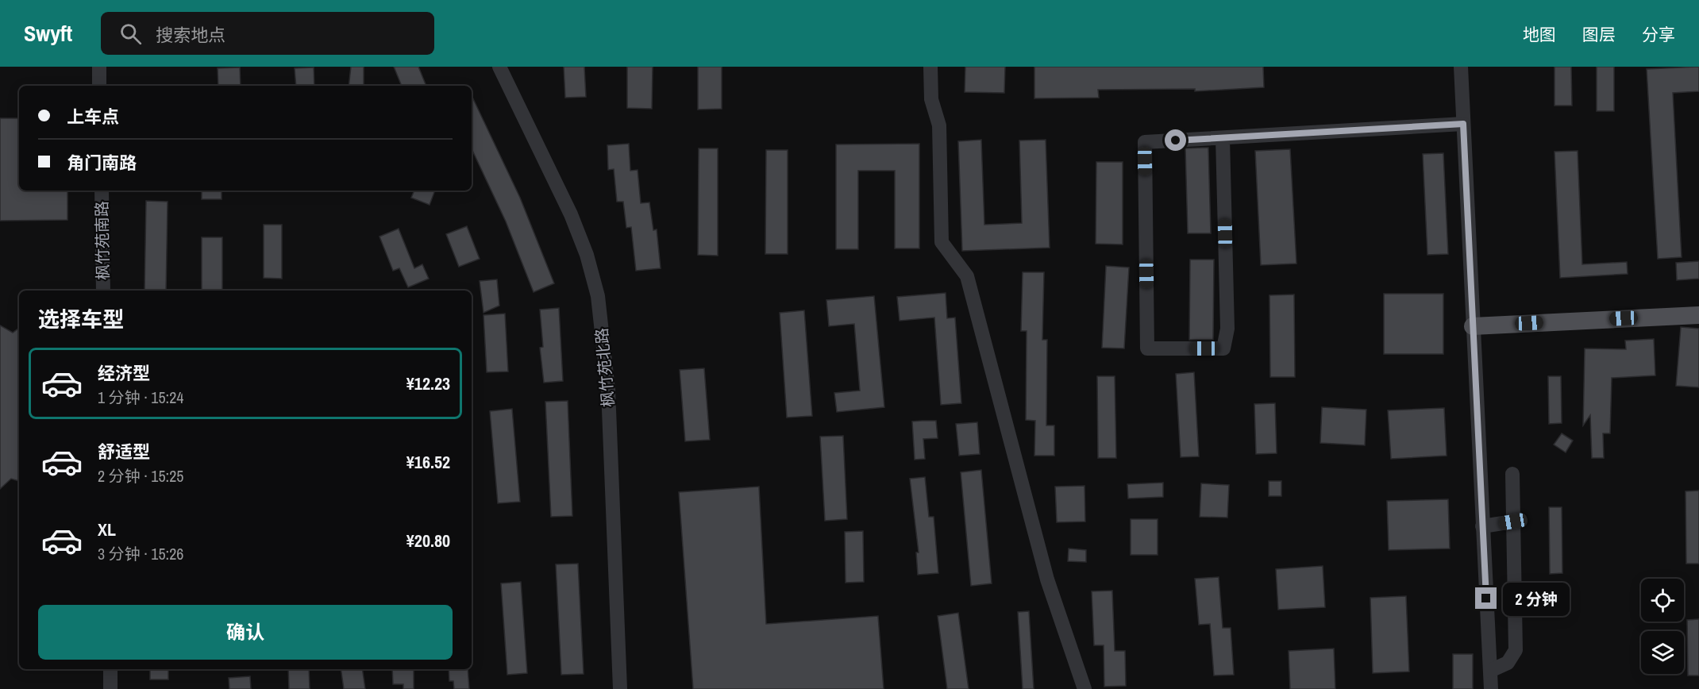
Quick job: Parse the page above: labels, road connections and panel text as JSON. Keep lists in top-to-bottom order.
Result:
{
  "streets": {
    "street": ["枫竹苑南路", "枫竹苑北路"]
  },
  "page": {
    "header": "Swyft",
    "search": "搜索地点",
    "nav": ["地图", "图层", "分享"],
    "banner": ["上车点", "角门南路"],
    "heading": "选择车型",
    "list": [
      {
        "name": "经济型",
        "note": "1 分钟 · 15:24",
        "value": "¥12.23"
      },
      {
        "name": "舒适型",
        "note": "2 分钟 · 15:25",
        "value": "¥16.52"
      },
      {
        "name": "XL",
        "note": "3 分钟 · 15:26",
        "value": "¥20.80"
      }
    ],
    "bubble": "2 分钟",
    "buttons": "确认"
  }
}
